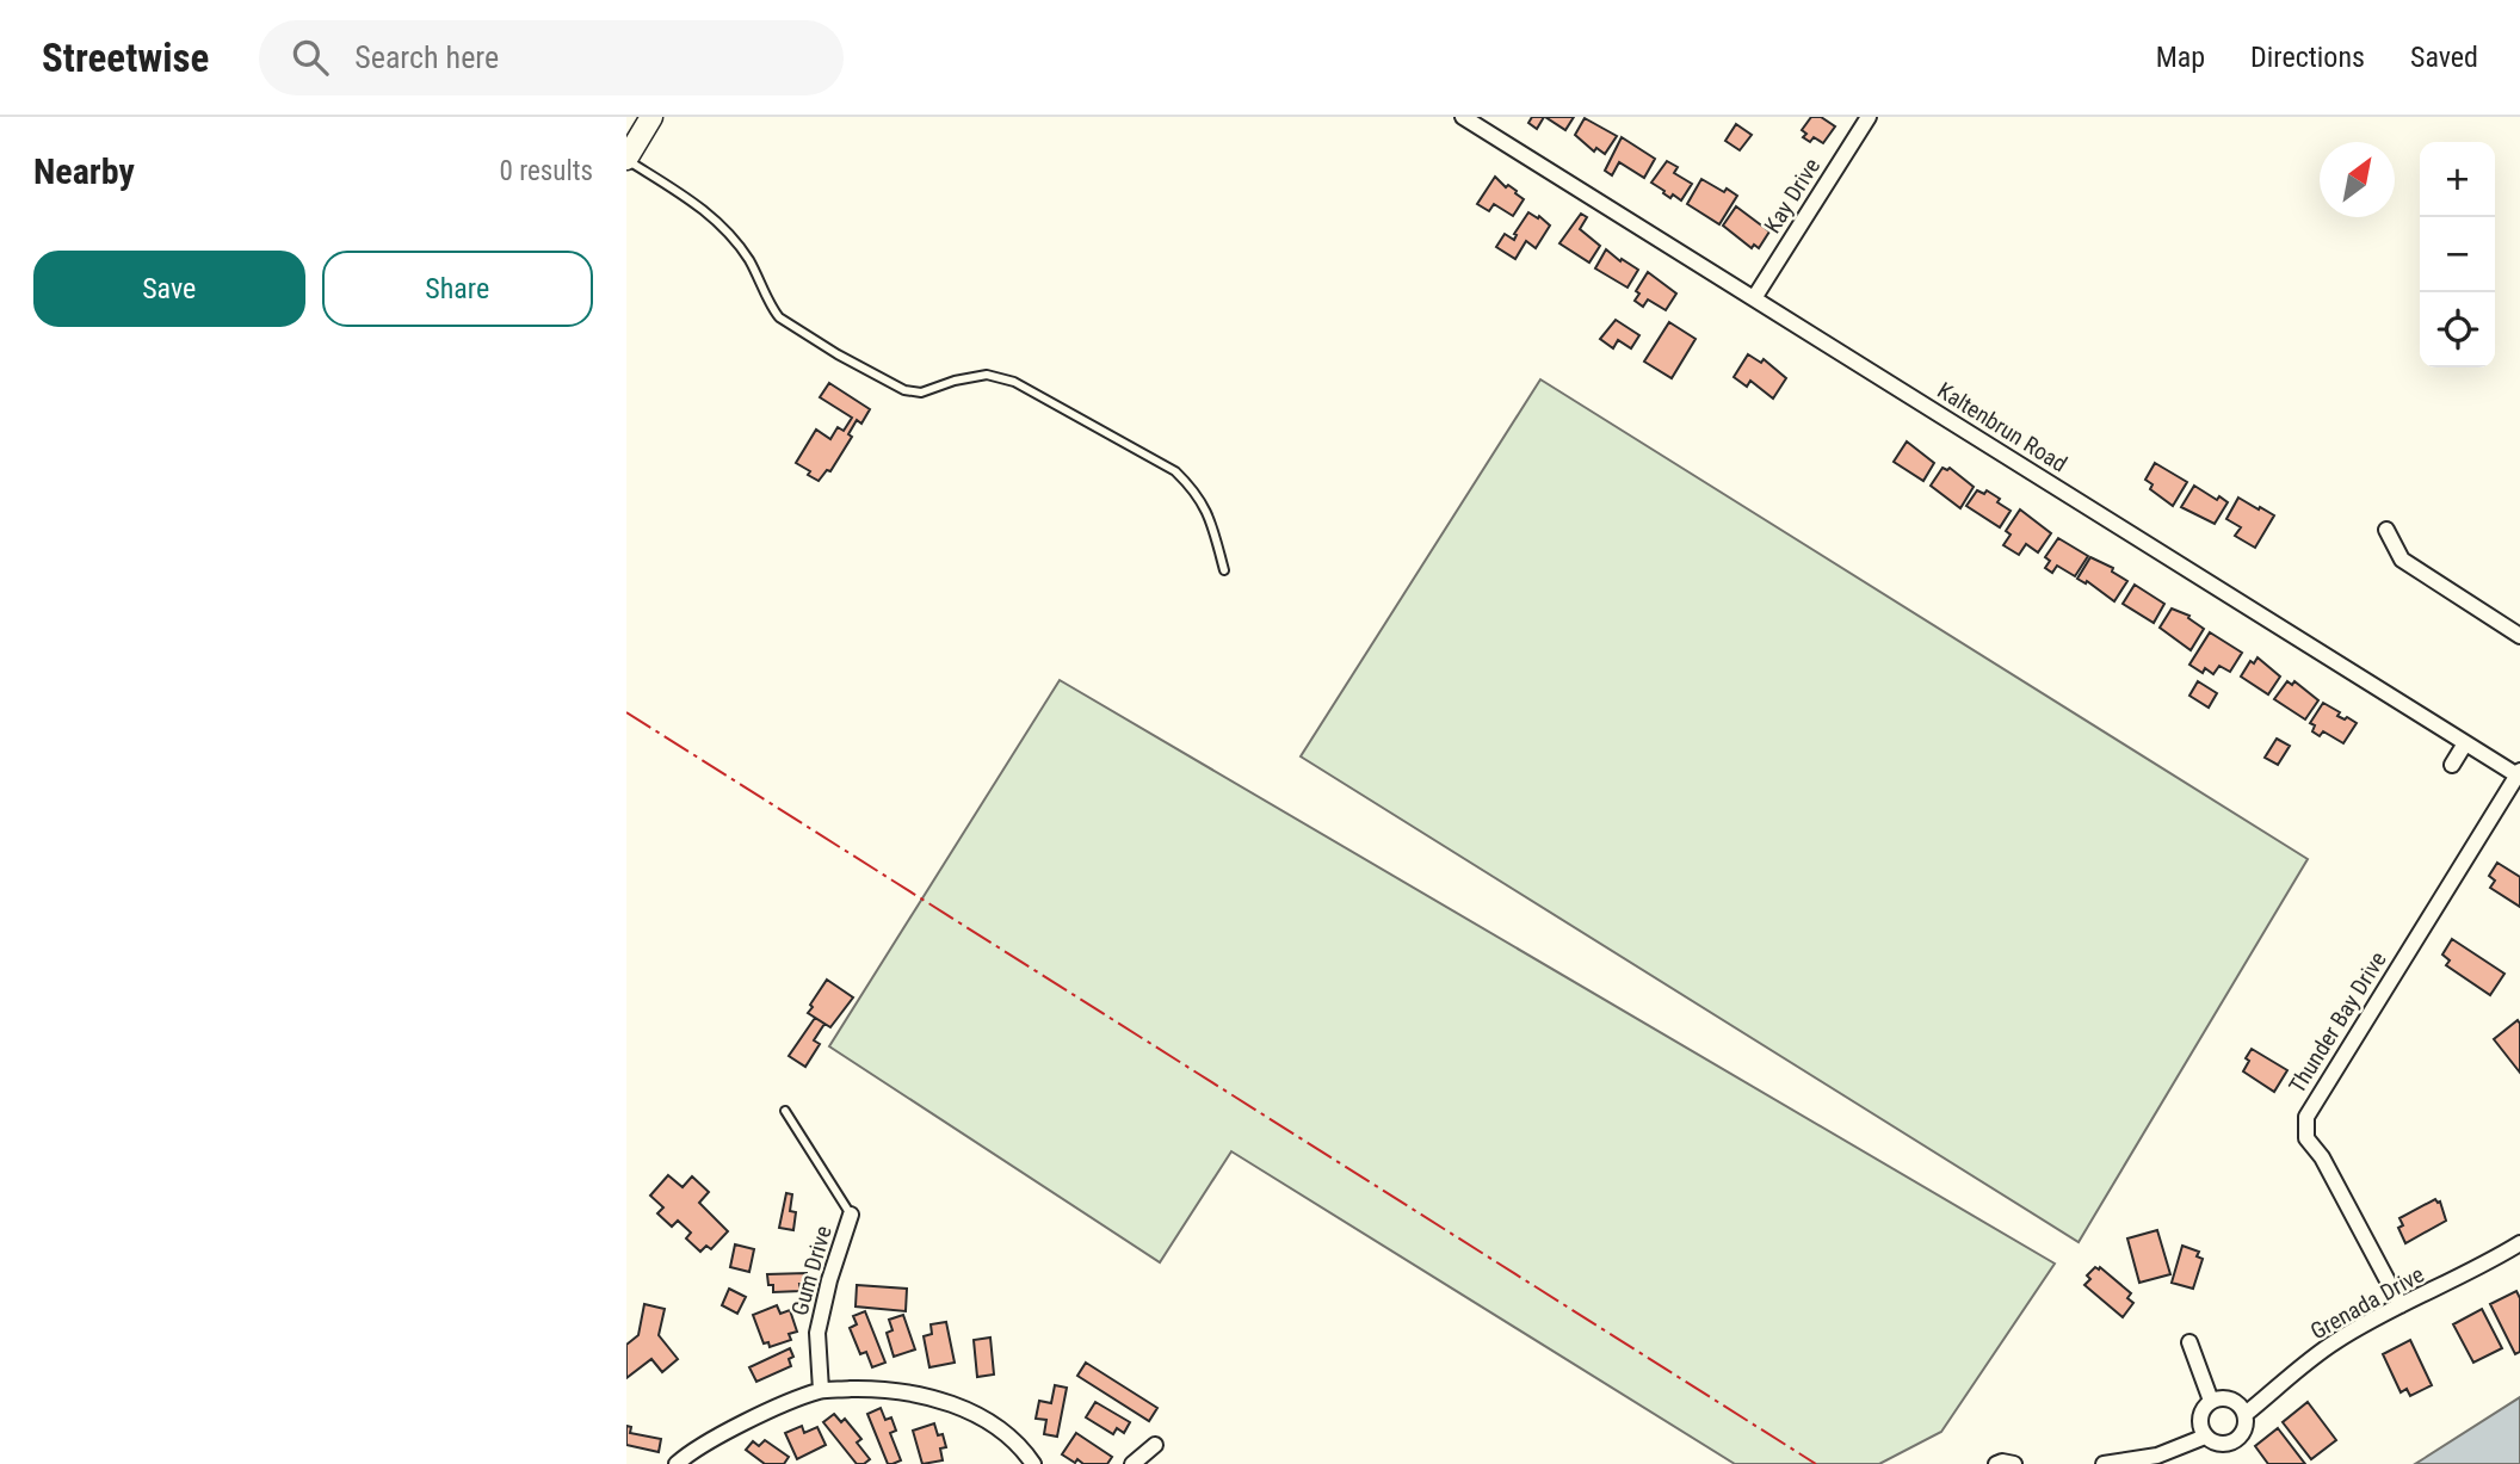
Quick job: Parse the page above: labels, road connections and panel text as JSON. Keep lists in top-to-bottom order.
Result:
{
  "streets": {
    "street": [
      "Kay Drive",
      "Kaltenbrun Road",
      "Thunder Bay Drive",
      "Gum Drive",
      "Grenada Drive"
    ]
  },
  "crossings": [
    ["Kay Drive", "Kaltenbrun Road"],
    ["Kaltenbrun Road", "Thunder Bay Drive"],
    ["Thunder Bay Drive", "Grenada Drive"]
  ],
  "north": "top right",
  "page": {
    "header": "Streetwise",
    "search": "Search here",
    "nav": ["Map", "Directions", "Saved"],
    "heading": ["Nearby", "0 results"],
    "map_buttons": ["+", "−"],
    "buttons": ["Save", "Share"]
  }
}
